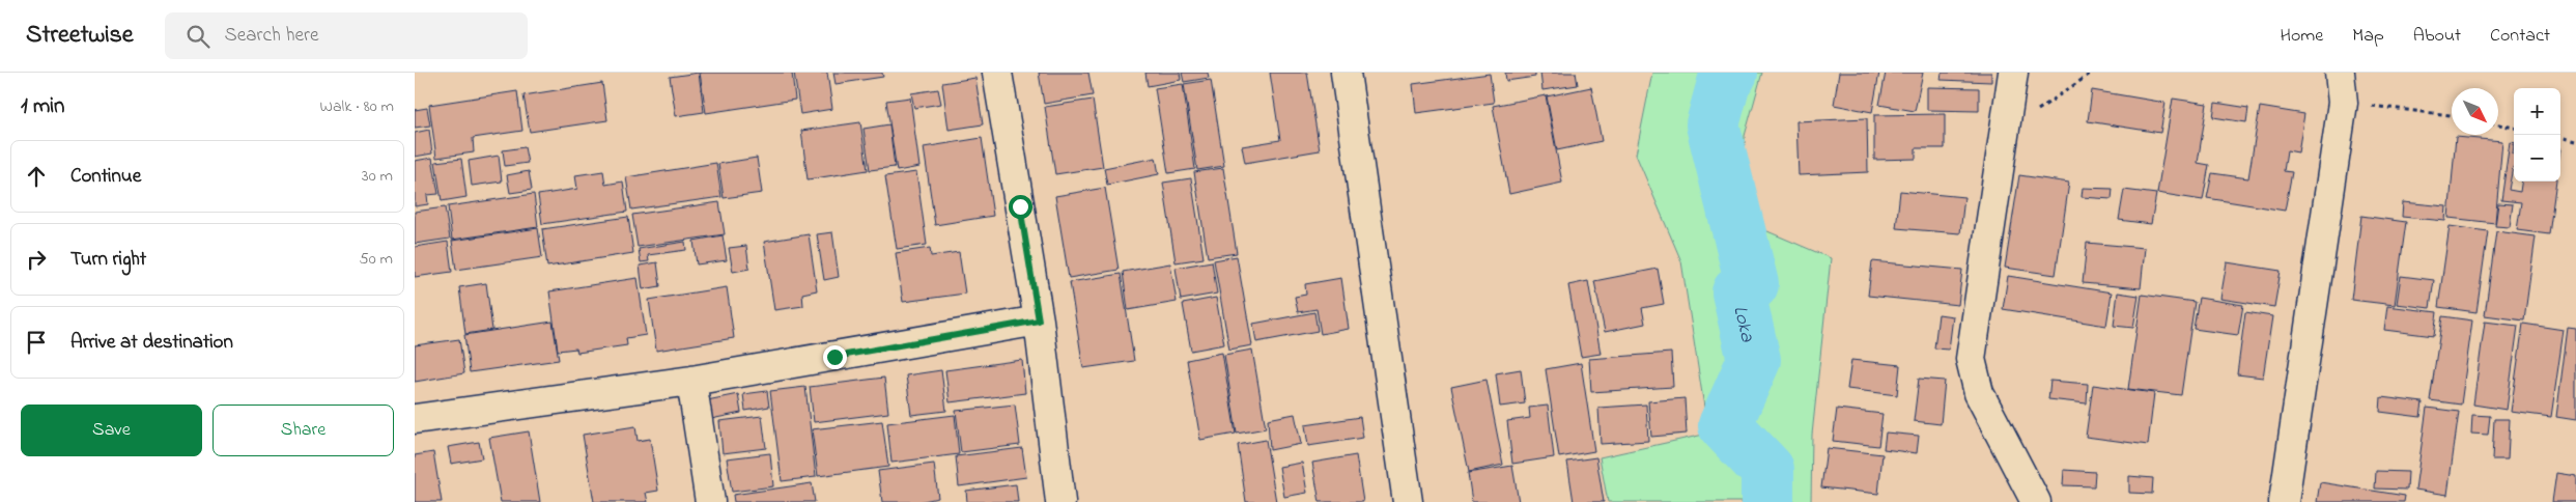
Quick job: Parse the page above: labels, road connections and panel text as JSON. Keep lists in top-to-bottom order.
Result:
{
  "water": ["Loka"],
  "north": "bottom right",
  "page": {
    "header": "Streetwise",
    "search": "Search here",
    "nav": [
      "Home",
      "Map",
      "About",
      "Contact"
    ],
    "heading": ["1 min", "Walk · 80 m"],
    "map_buttons": ["+", "−"],
    "list": [
      ["Continue", "30 m"],
      ["Turn right", "50 m"],
      "Arrive at destination"
    ],
    "buttons": ["Save", "Share"]
  }
}
